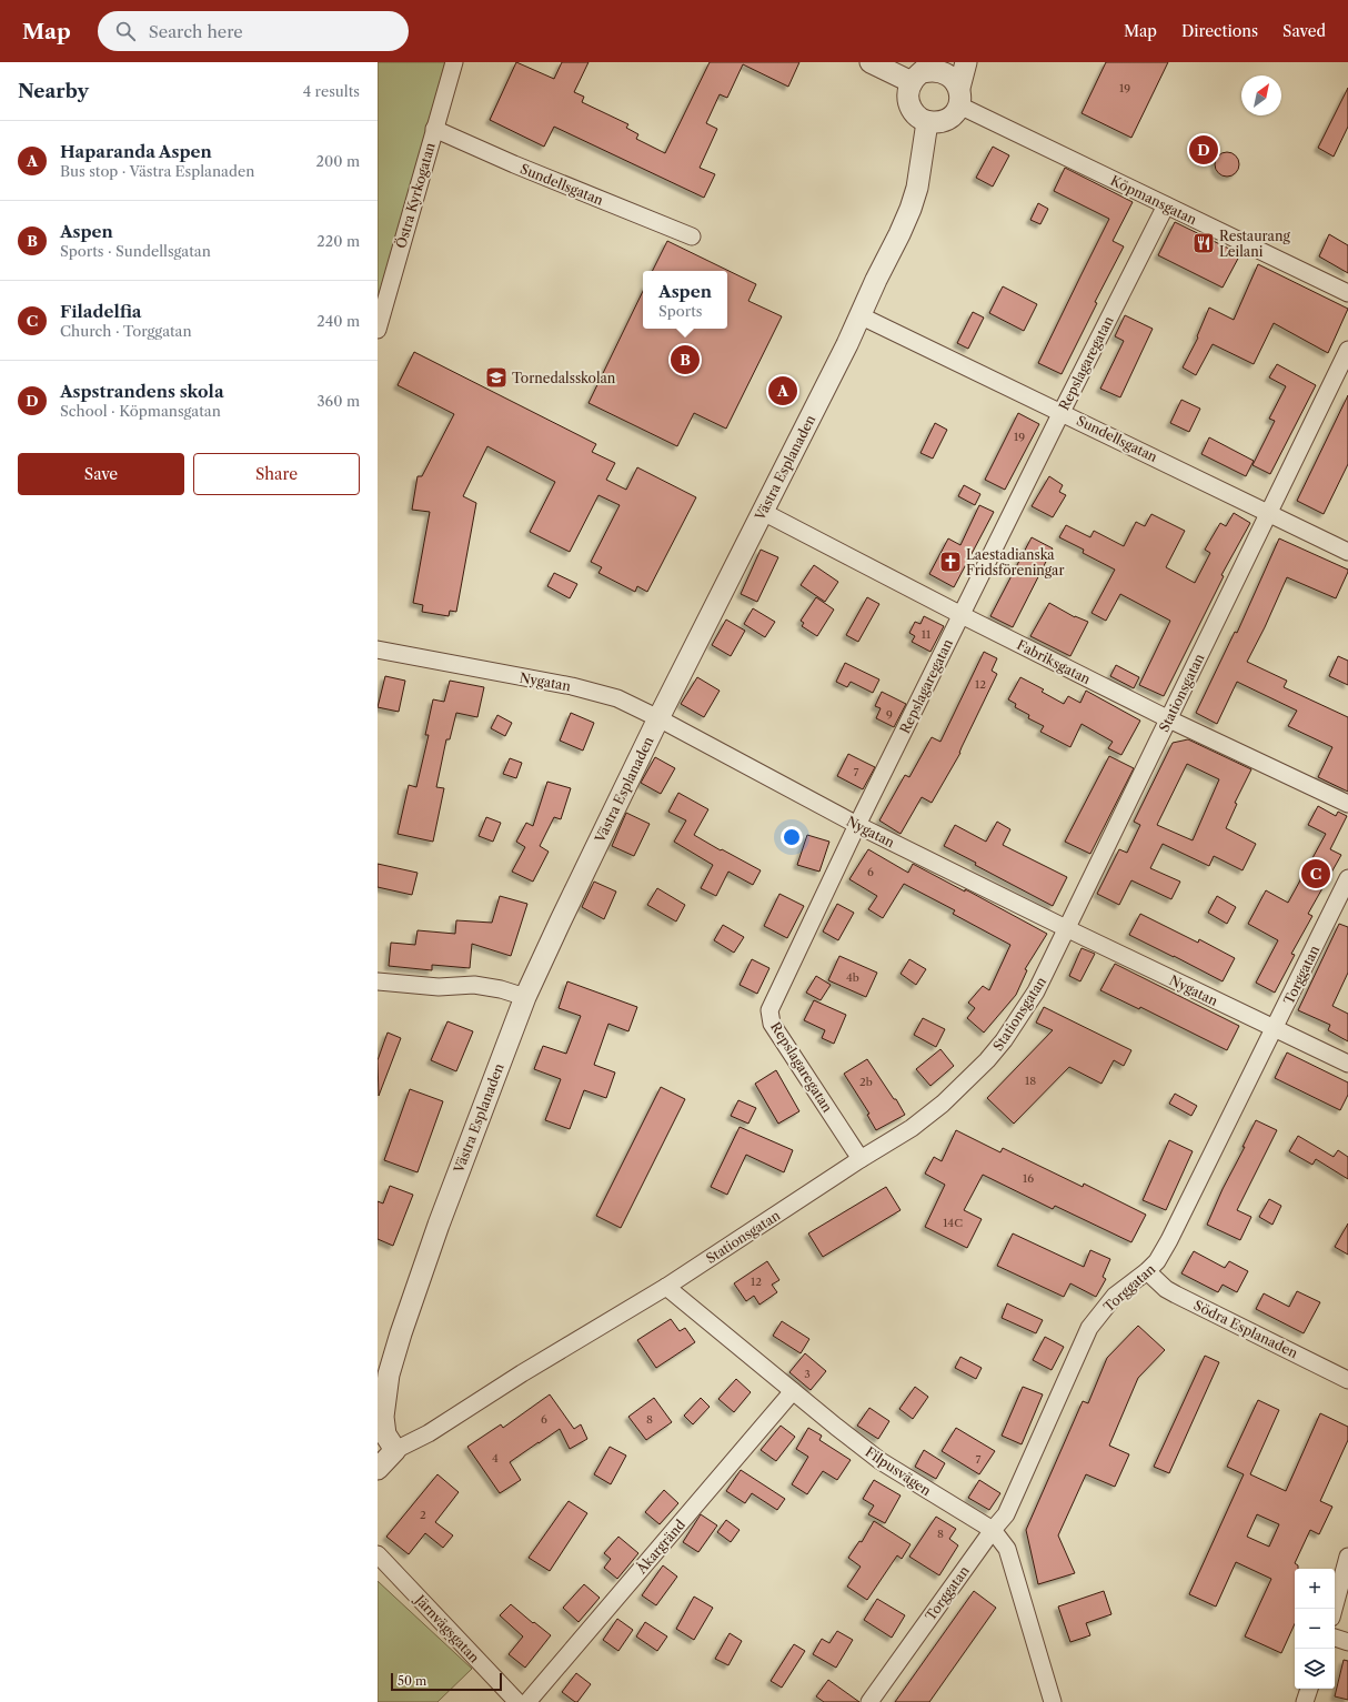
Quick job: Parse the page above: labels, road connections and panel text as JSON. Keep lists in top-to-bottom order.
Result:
{
  "streets": {
    "street": [
      "Sundellsgatan",
      "Östra Kyrkogatan",
      "Köpmansgatan",
      "Repslagaregatan",
      "Västra Esplanaden",
      "Fabriksgatan",
      "Nygatan",
      "Stationsgatan",
      "Torggatan",
      "Södra Esplanaden",
      "Filpusvägen",
      "Åkargränd",
      "Järnvägsgatan"
    ]
  },
  "crossings": [
    ["Sundellsgatan", "Östra Kyrkogatan"],
    ["Sundellsgatan", "Repslagaregatan"],
    ["Sundellsgatan", "Västra Esplanaden"],
    ["Sundellsgatan", "Stationsgatan"],
    ["Köpmansgatan", "Repslagaregatan"],
    ["Köpmansgatan", "Västra Esplanaden"],
    ["Repslagaregatan", "Fabriksgatan"],
    ["Repslagaregatan", "Nygatan"],
    ["Repslagaregatan", "Stationsgatan"],
    ["Västra Esplanaden", "Fabriksgatan"],
    ["Västra Esplanaden", "Nygatan"],
    ["Västra Esplanaden", "Stationsgatan"],
    ["Fabriksgatan", "Stationsgatan"],
    ["Nygatan", "Stationsgatan"],
    ["Nygatan", "Torggatan"],
    ["Stationsgatan", "Filpusvägen"],
    ["Torggatan", "Södra Esplanaden"],
    ["Torggatan", "Filpusvägen"],
    ["Filpusvägen", "Åkargränd"]
  ],
  "places": {
    "restaurant": ["Restaurang Leilani"],
    "school or university": ["Tornedalsskolan"],
    "church": ["Laestadianska Fridsföreningar"]
  },
  "house_numbers": [
    "19",
    "19",
    "11",
    "12",
    "9",
    "7",
    "6",
    "4b",
    "18",
    "2b",
    "16",
    "14C",
    "12",
    "3",
    "6",
    "8",
    "4",
    "7",
    "2",
    "8"
  ],
  "scale_bar": "50 m",
  "north": "top right",
  "page": {
    "header": "Map",
    "search": "Search here",
    "nav": ["Map", "Directions", "Saved"],
    "heading": ["Nearby", "4 results"],
    "list": [
      {
        "mark": "A",
        "name": "Haparanda Aspen",
        "note": "Bus stop · Västra Esplanaden",
        "value": "200 m"
      },
      {
        "mark": "B",
        "name": "Aspen",
        "note": "Sports · Sundellsgatan",
        "value": "220 m"
      },
      {
        "mark": "C",
        "name": "Filadelfia",
        "note": "Church · Torggatan",
        "value": "240 m"
      },
      {
        "mark": "D",
        "name": "Aspstrandens skola",
        "note": "School · Köpmansgatan",
        "value": "360 m"
      }
    ],
    "pins": [
      "D",
      "B",
      "A",
      "C"
    ],
    "popup": ["Aspen", "Sports"],
    "buttons": ["Save", "Share"],
    "map_buttons": ["+", "−"],
    "scale": "50 m"
  }
}
